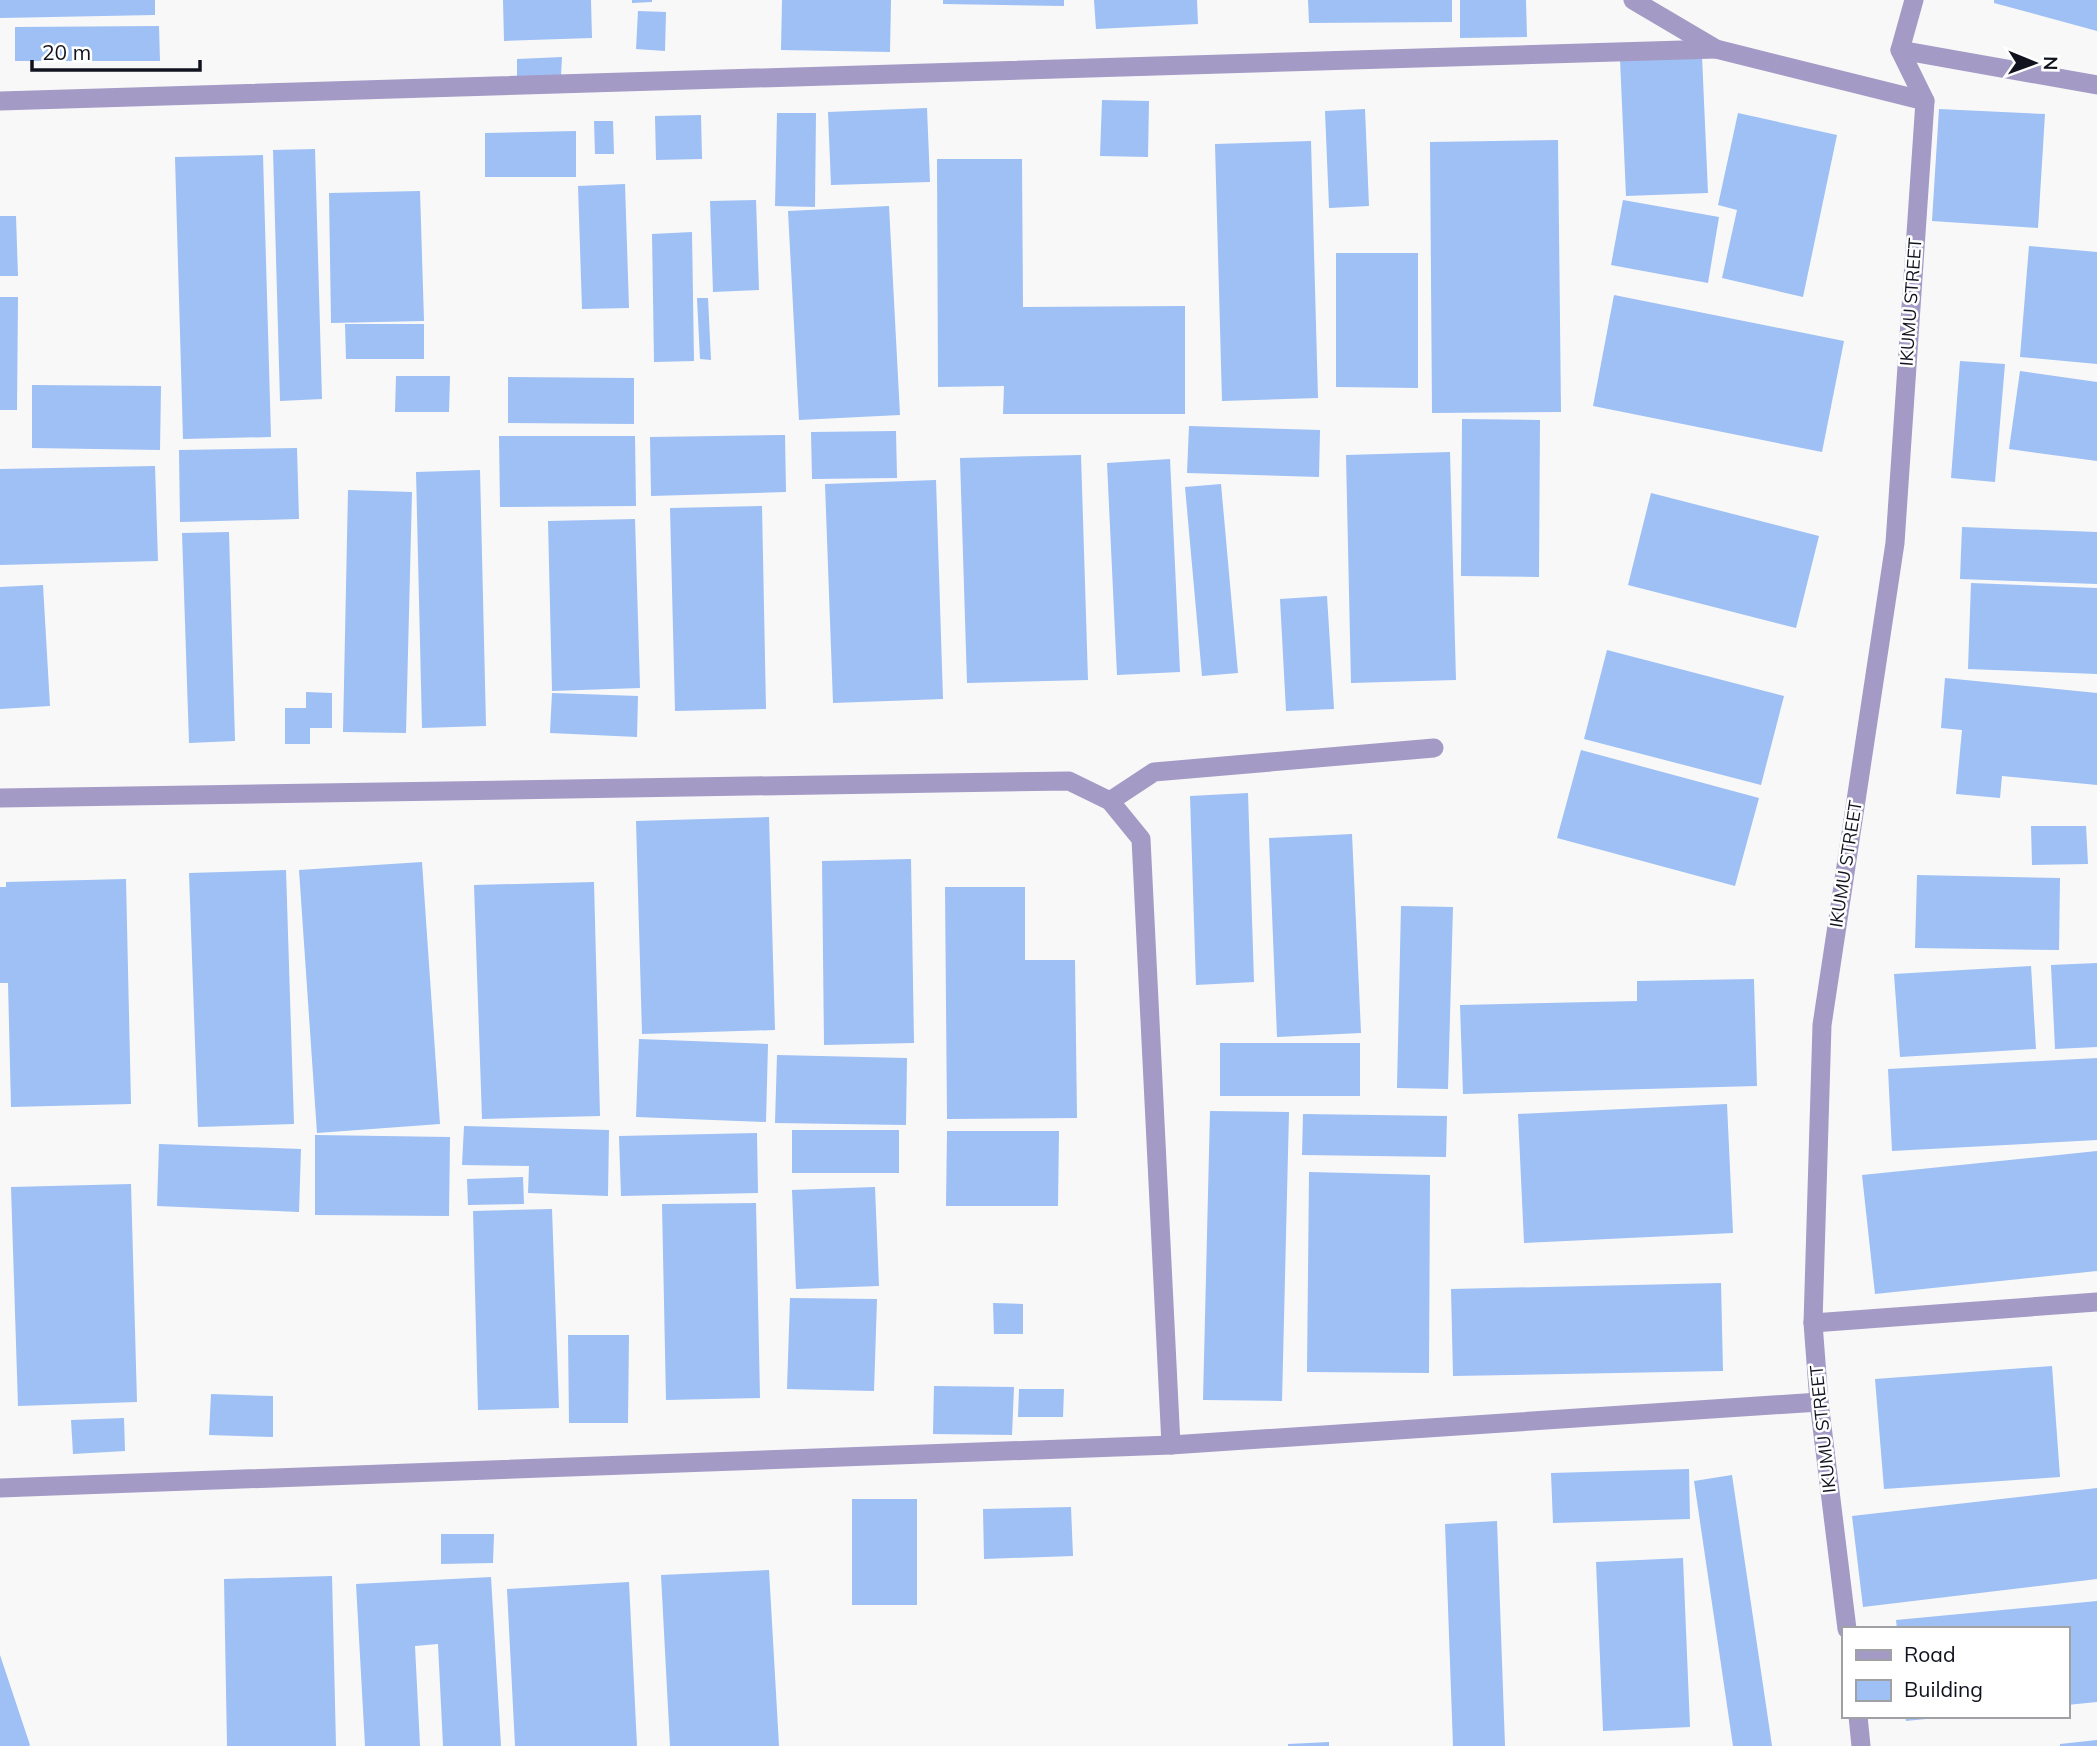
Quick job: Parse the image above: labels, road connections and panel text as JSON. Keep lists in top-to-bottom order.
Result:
{
  "streets": {
    "street": ["IKUMU STREET"]
  },
  "legend": ["Road", "Building"],
  "scale_bar": "20 m",
  "north": "right"
}
